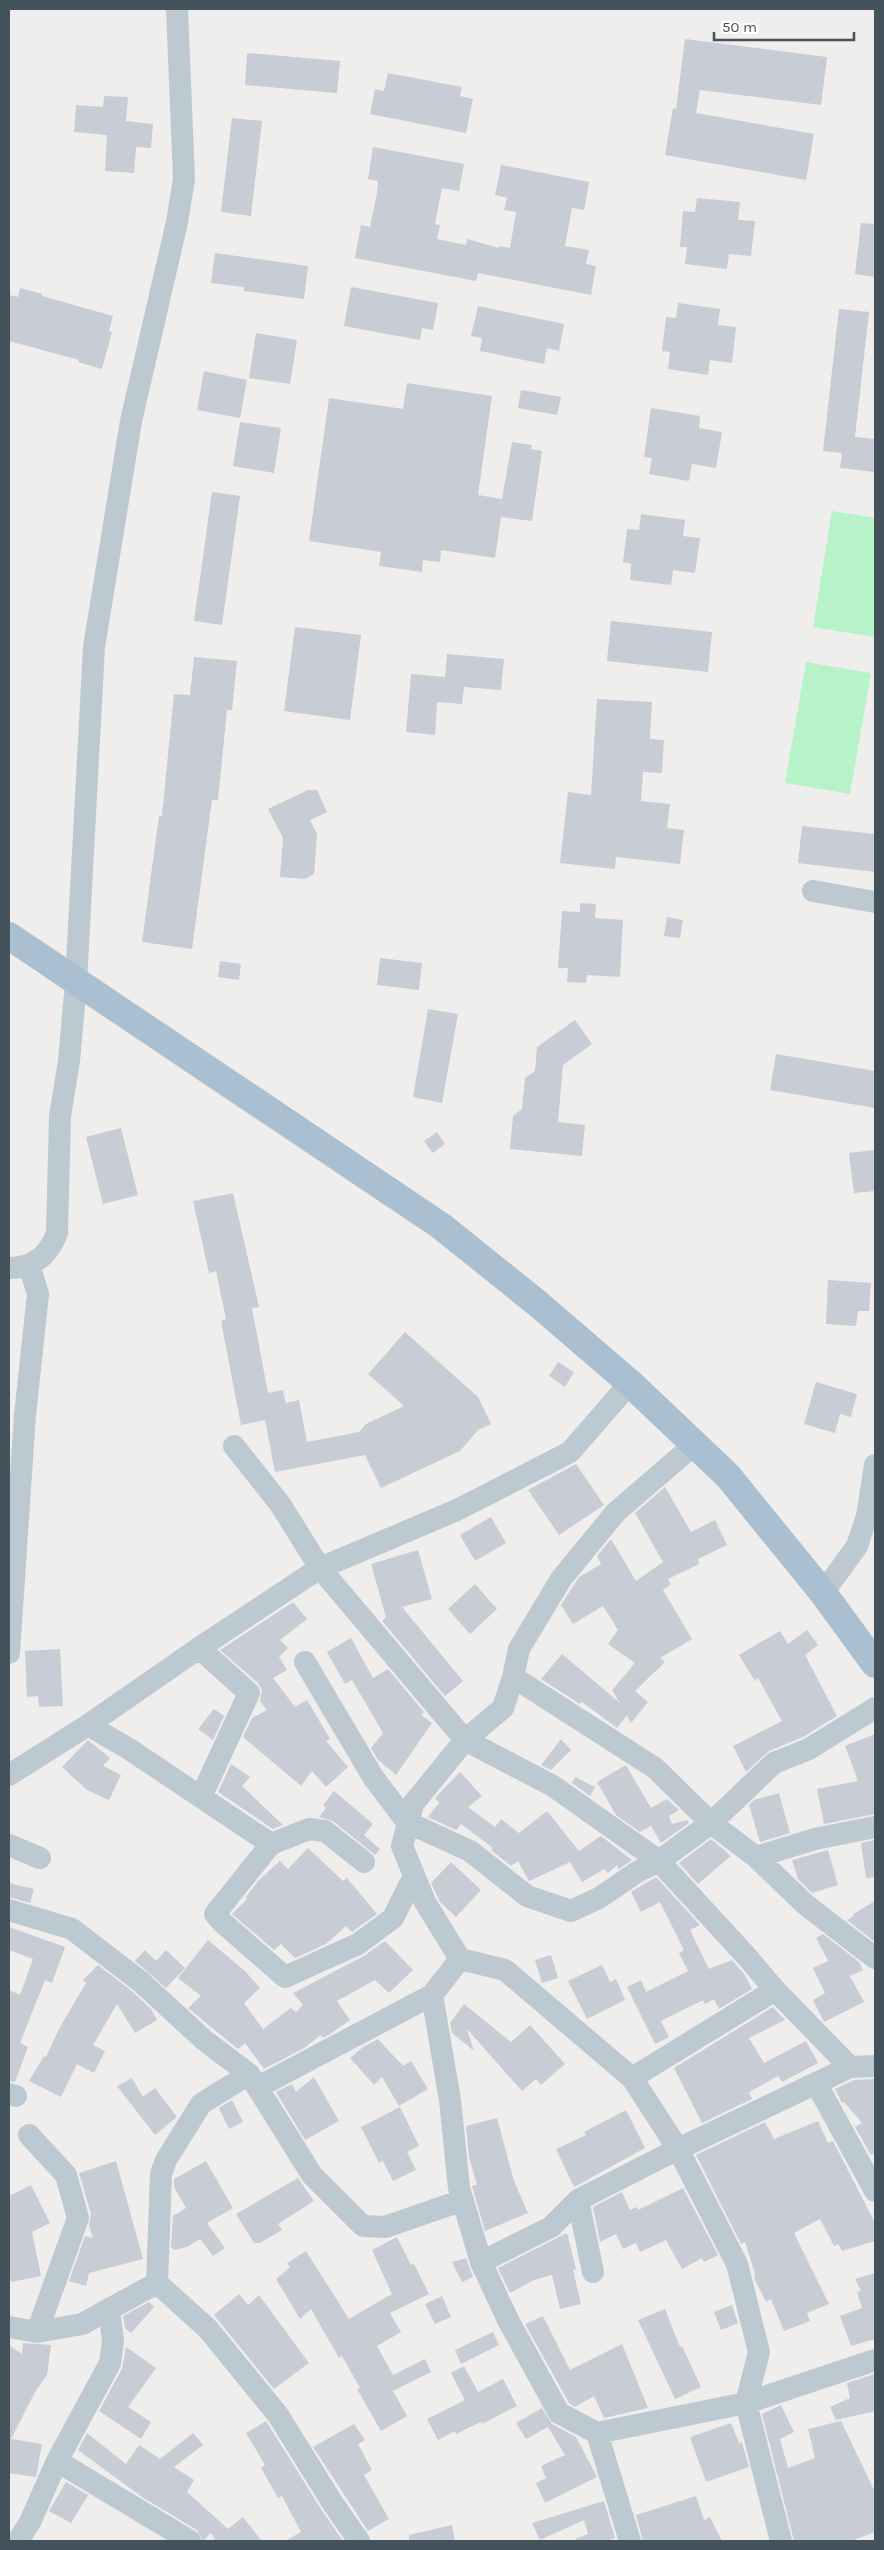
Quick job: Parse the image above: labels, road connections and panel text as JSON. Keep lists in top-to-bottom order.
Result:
{
  "scale_bar": "50 m"
}
